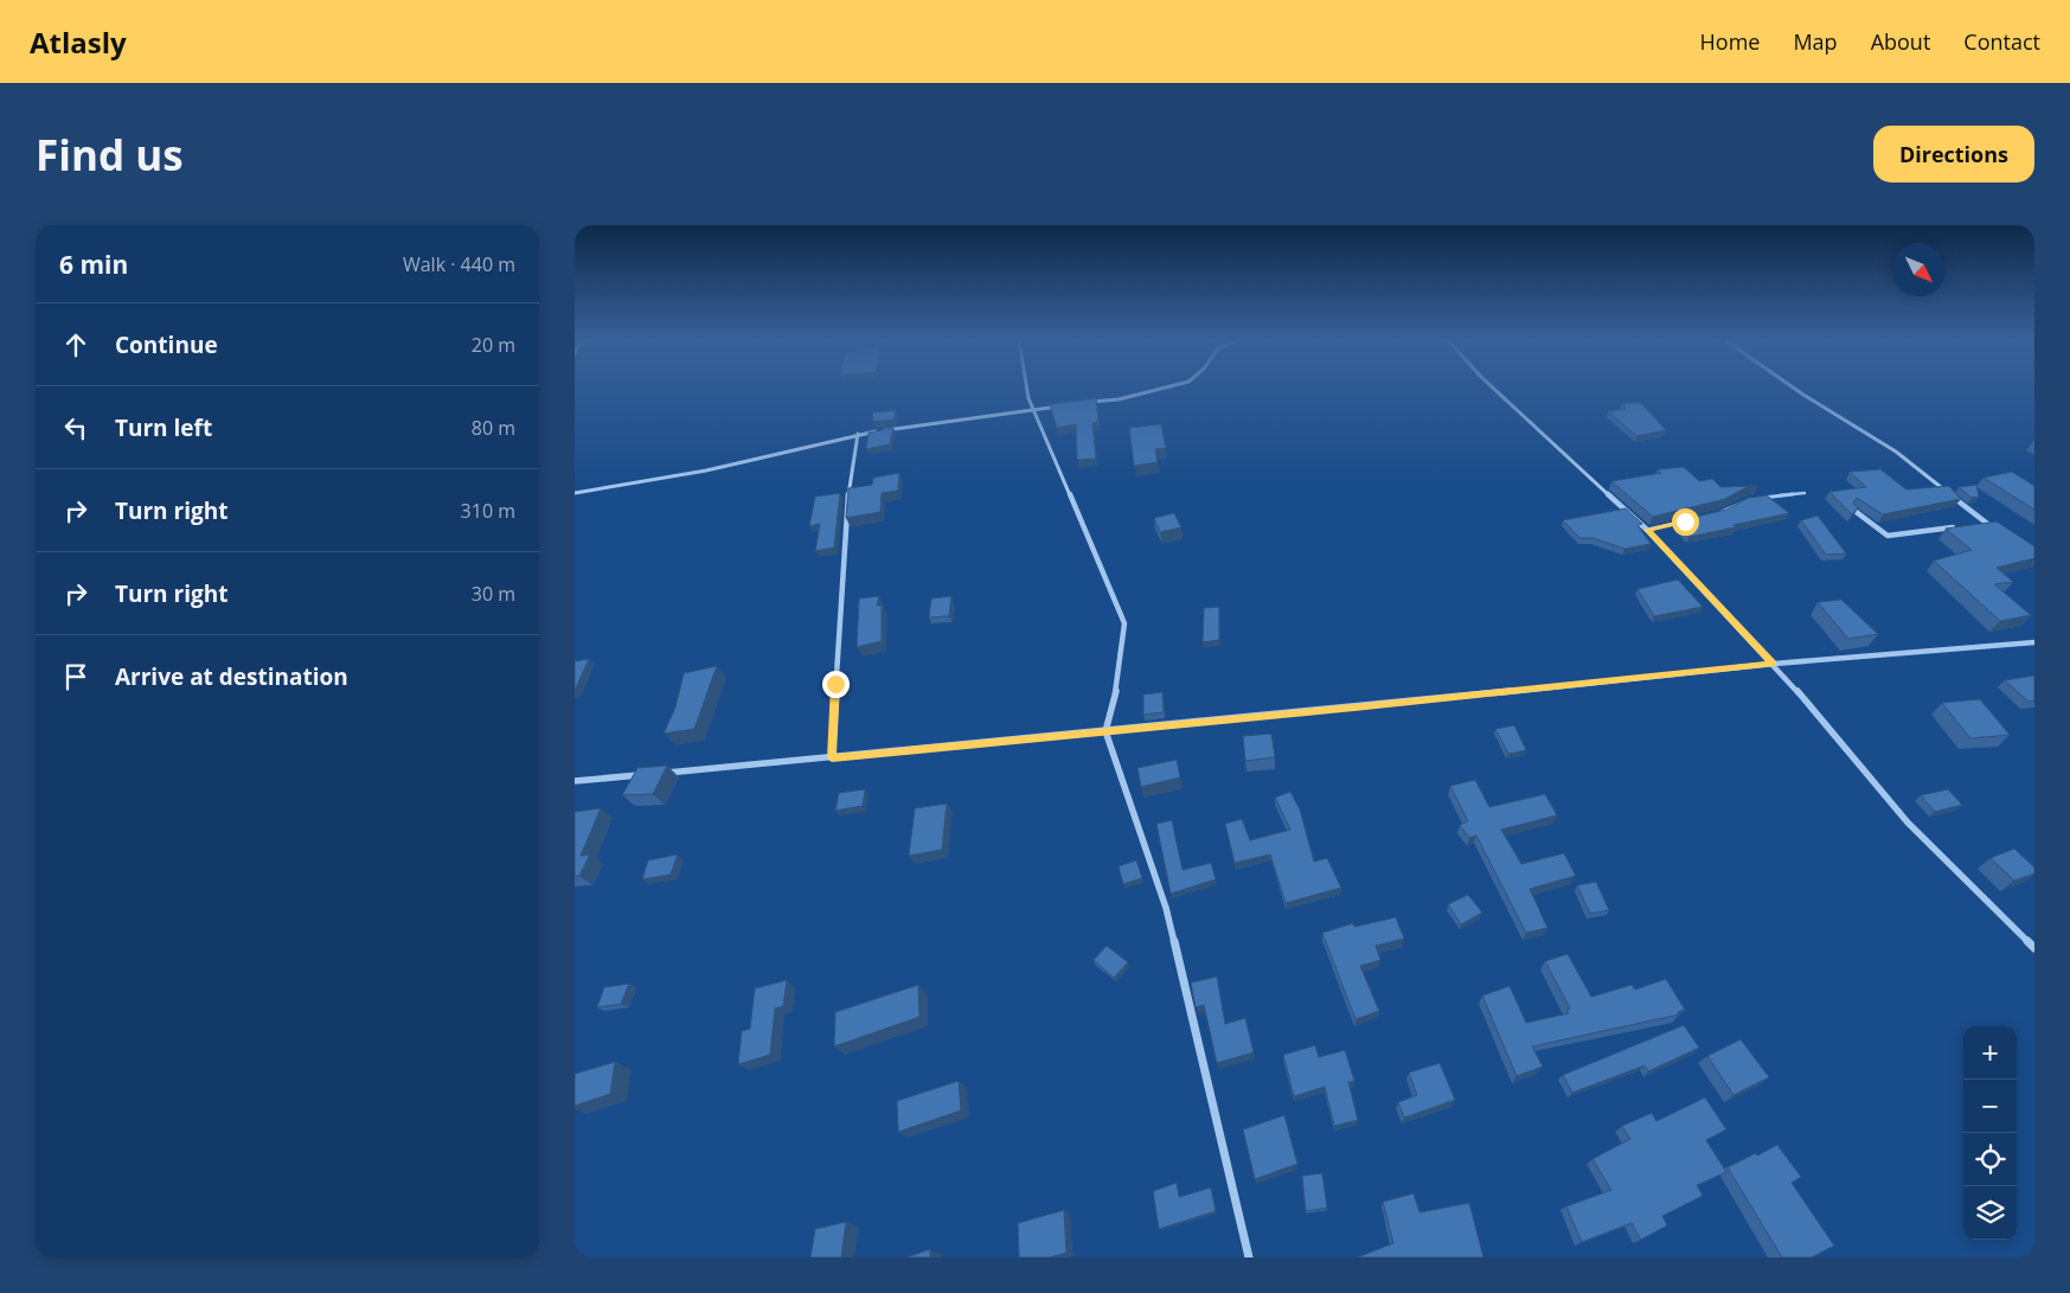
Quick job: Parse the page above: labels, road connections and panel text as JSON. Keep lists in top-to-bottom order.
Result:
{
  "north": "bottom right",
  "page": {
    "header": "Atlasly",
    "nav": [
      "Home",
      "Map",
      "About",
      "Contact"
    ],
    "buttons": "Directions",
    "title": "Find us",
    "heading": ["6 min", "Walk · 440 m"],
    "list": [
      ["Continue", "20 m"],
      ["Turn left", "80 m"],
      ["Turn right", "310 m"],
      ["Turn right", "30 m"],
      "Arrive at destination"
    ],
    "map_buttons": ["+", "−"]
  }
}
